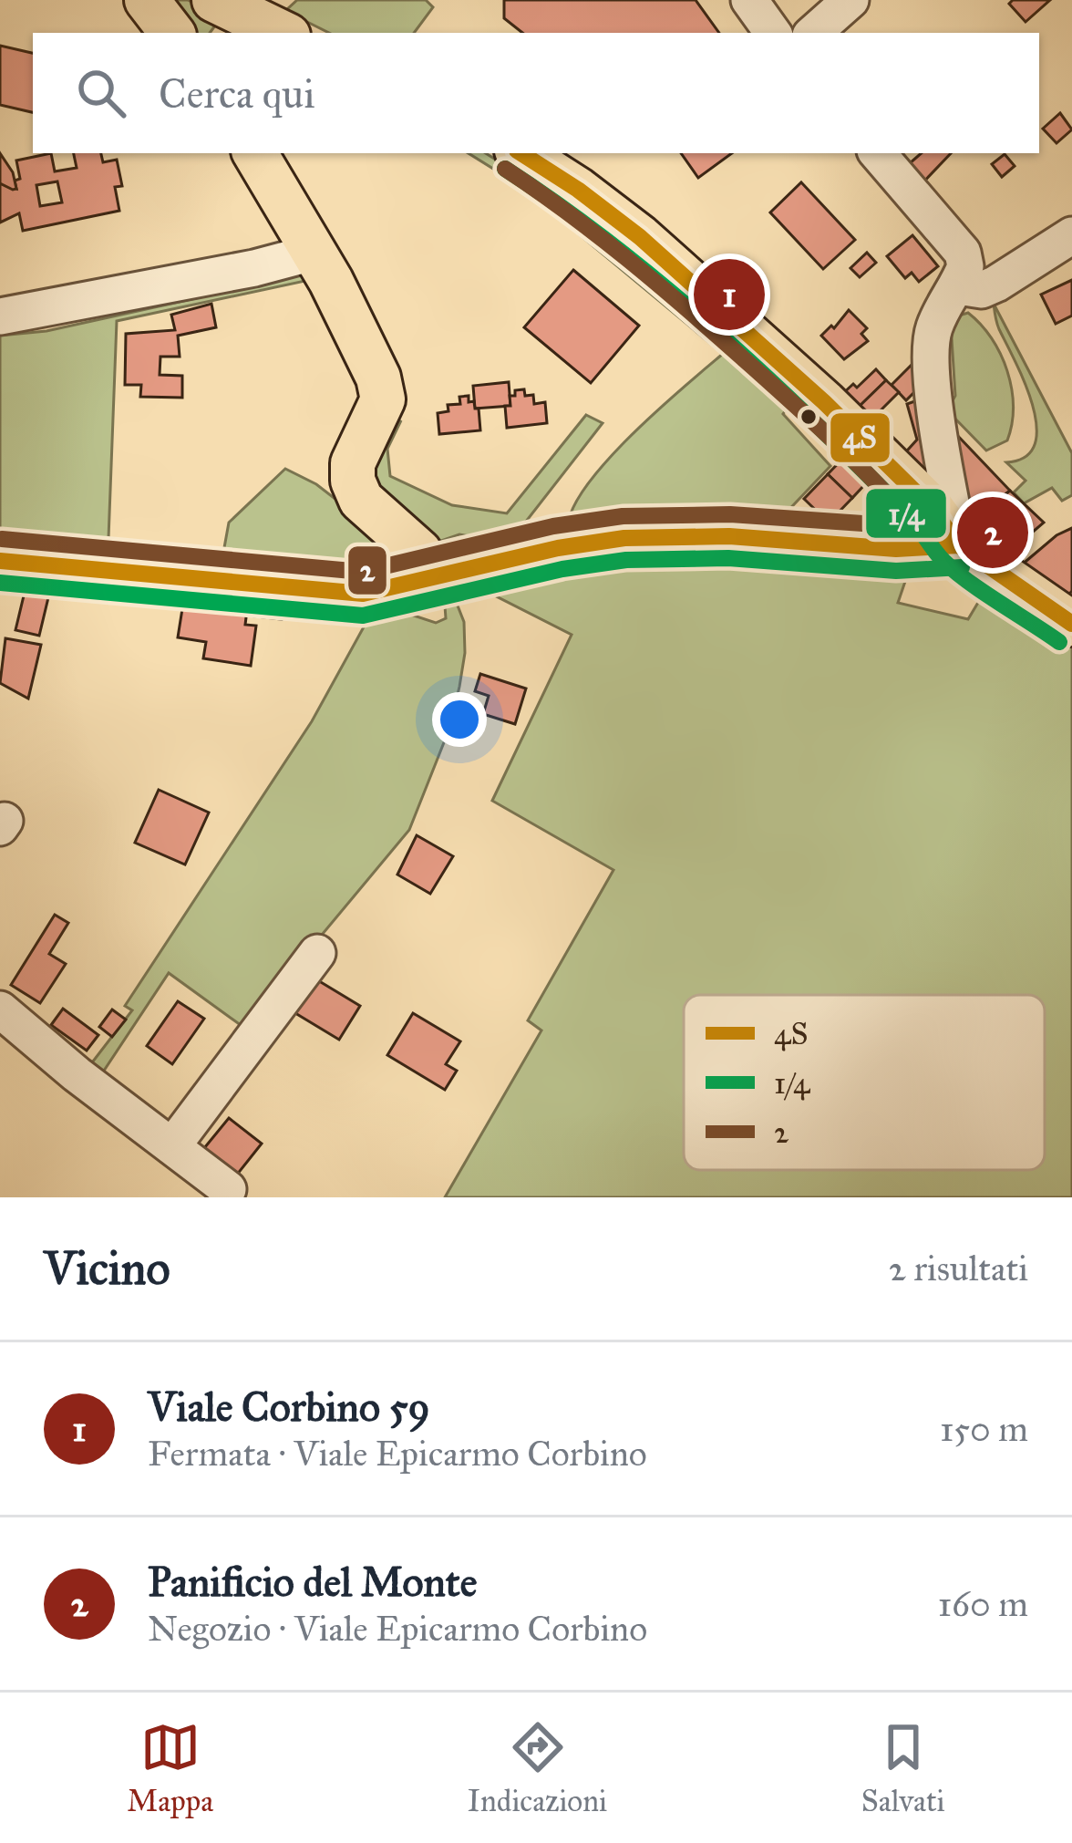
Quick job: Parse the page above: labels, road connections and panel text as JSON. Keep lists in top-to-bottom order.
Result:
{
  "lines": ["transit line 4S", "transit line 1/4", "transit line 2"],
  "legend": ["4S", "1/4", "2"],
  "page": {
    "search": "Cerca qui",
    "pins": ["1", "2"],
    "heading": ["Vicino", "2 risultati"],
    "list": [
      {
        "mark": "1",
        "name": "Viale Corbino 59",
        "note": "Fermata · Viale Epicarmo Corbino",
        "value": "150 m"
      },
      {
        "mark": "2",
        "name": "Panificio del Monte",
        "note": "Negozio · Viale Epicarmo Corbino",
        "value": "160 m"
      }
    ],
    "nav": ["Mappa", "Indicazioni", "Salvati"]
  }
}
